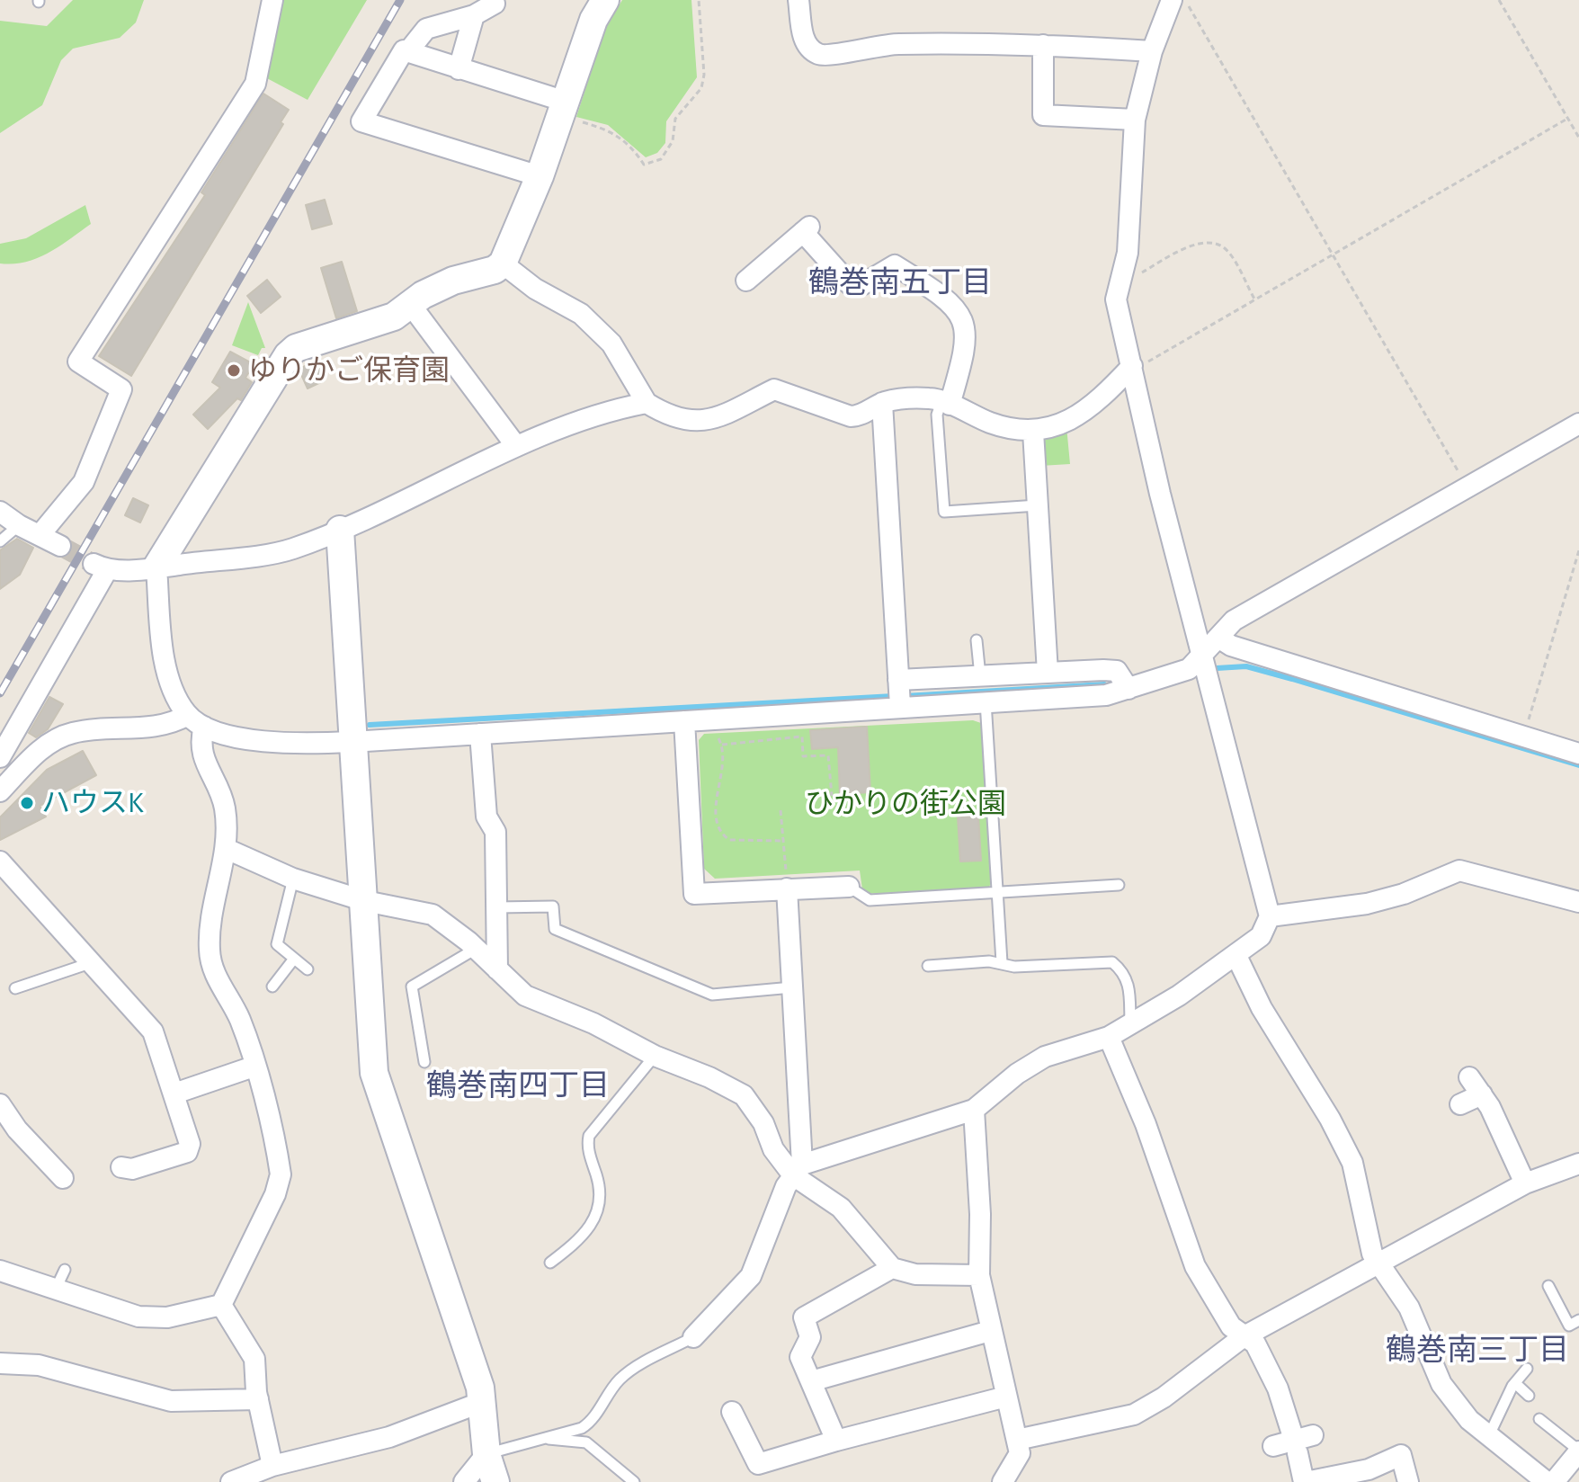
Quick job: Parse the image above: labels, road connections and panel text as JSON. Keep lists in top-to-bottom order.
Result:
{
  "districts": ["鶴巻南五丁目", "鶴巻南四丁目", "鶴巻南三丁目"],
  "parks": ["ひかりの街公園"],
  "places": ["ゆりかご保育園", "ハウスK"]
}
